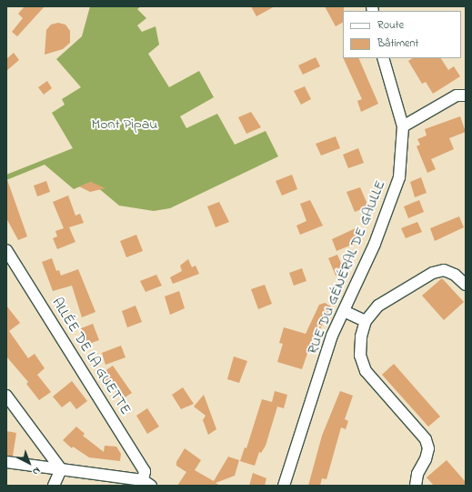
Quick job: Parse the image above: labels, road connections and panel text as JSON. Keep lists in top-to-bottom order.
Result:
{
  "streets": {
    "street": ["RUE DU GÉNÉRAL DE GAULLE", "ALLÉE DE LA GUETTE"]
  },
  "parks": ["Mont Pipau"],
  "legend": ["Route", "Bâtiment"],
  "north": "bottom right"
}
